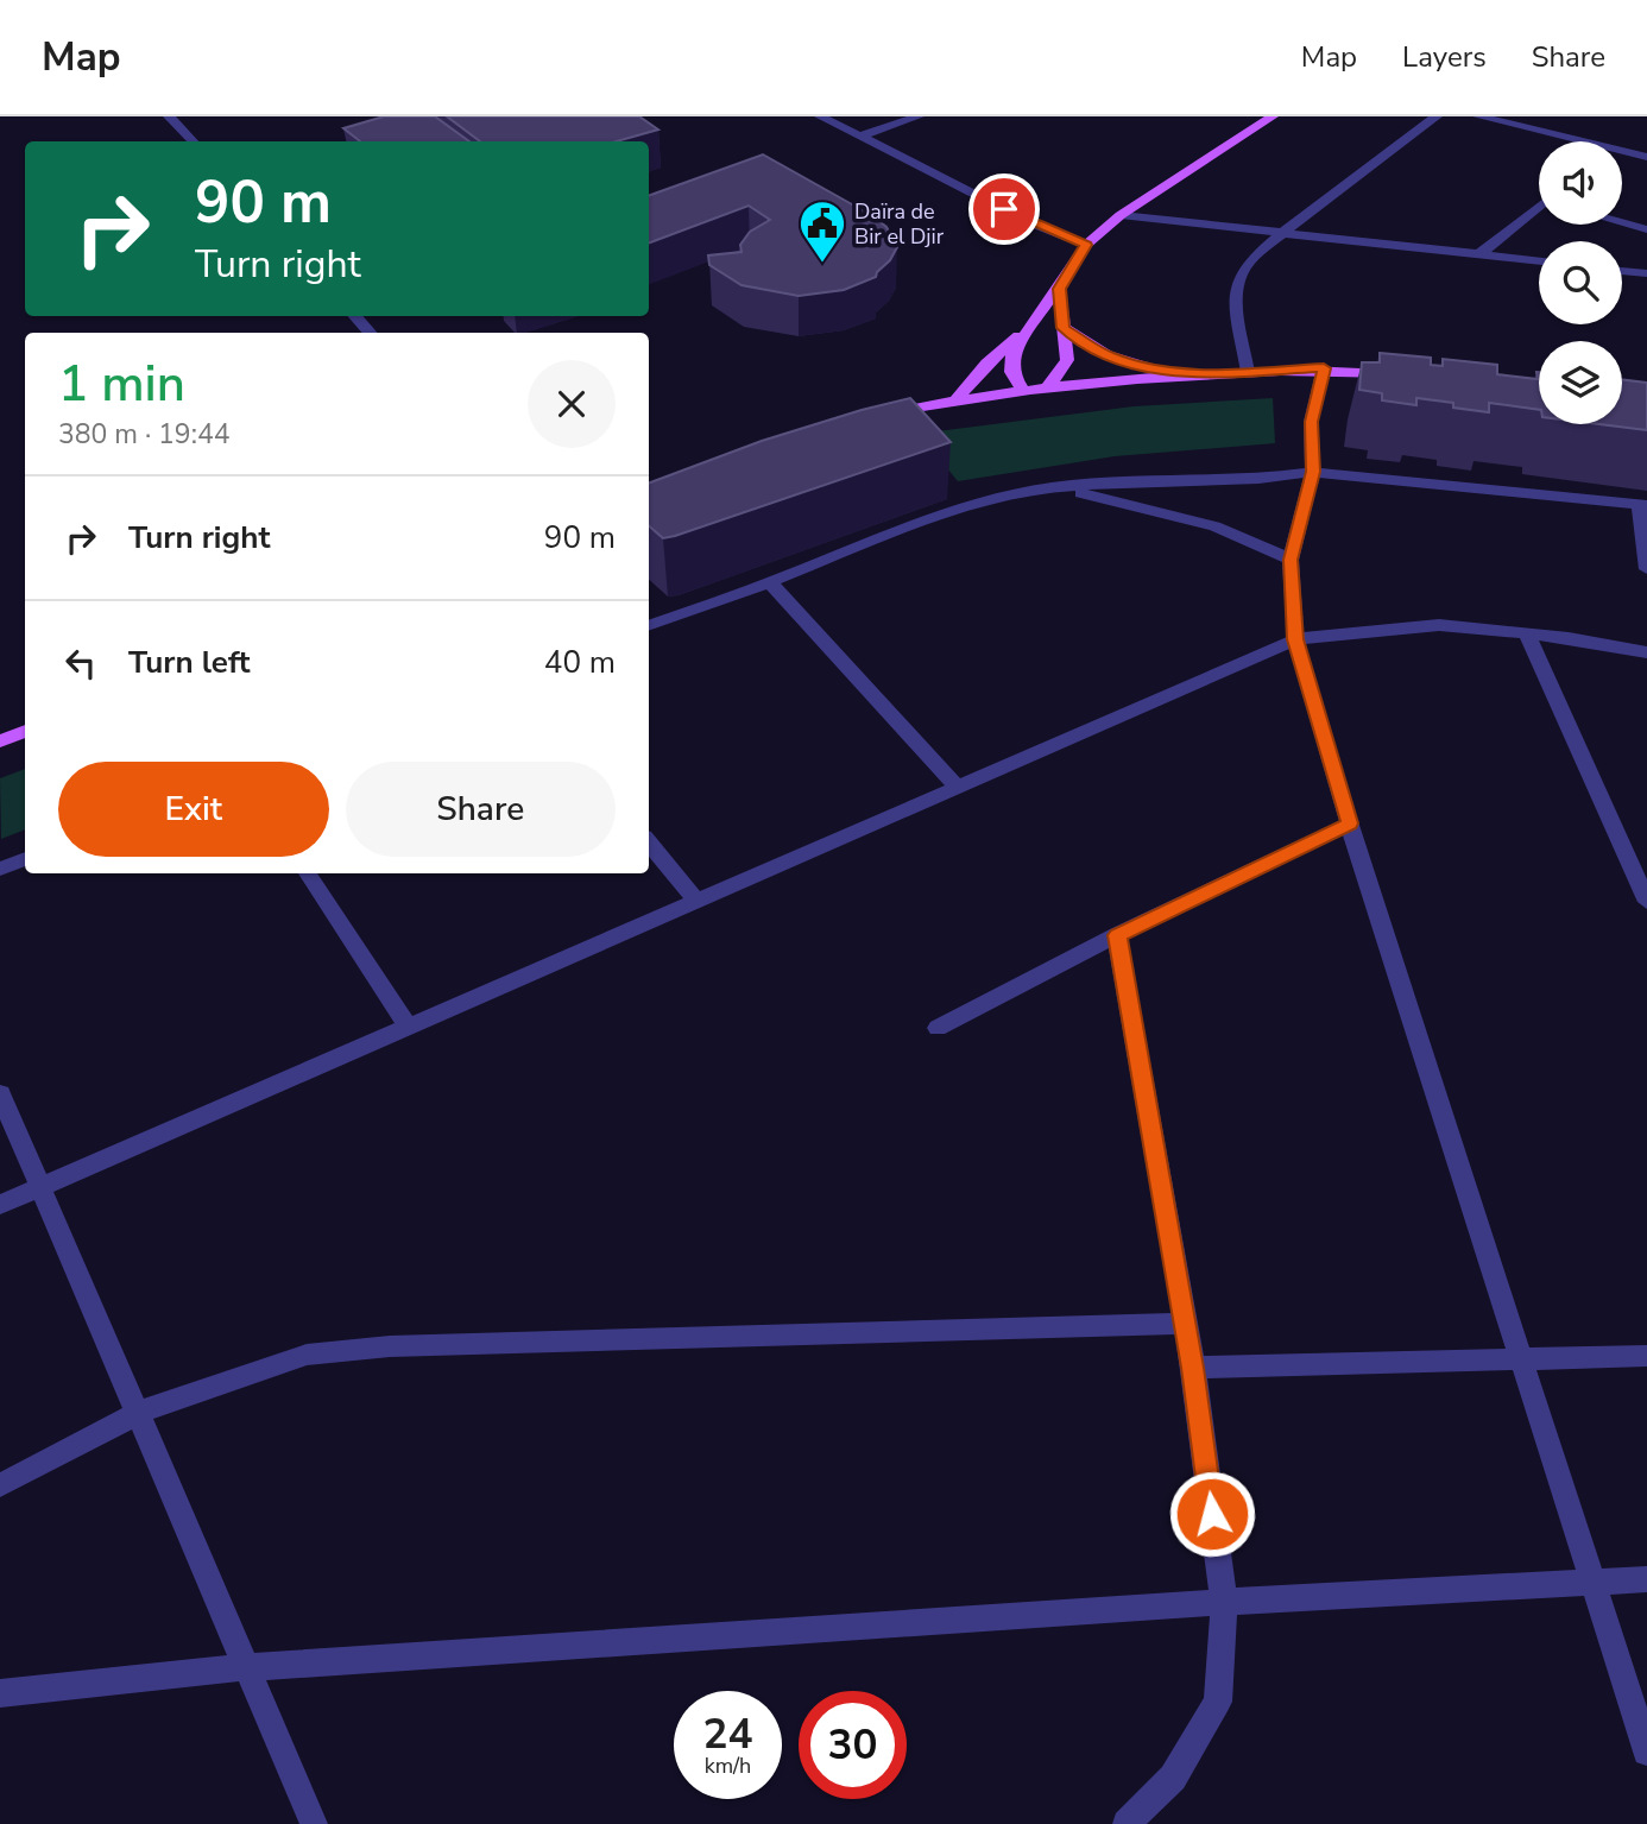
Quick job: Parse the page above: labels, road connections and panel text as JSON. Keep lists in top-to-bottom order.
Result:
{
  "places": {
    "public building": ["Daïra de Bir el Djir"]
  },
  "page": {
    "header": "Map",
    "nav": ["Map", "Layers", "Share"],
    "turn": ["90 m", "Turn right"],
    "heading": ["1 min", "380 m · 19:44"],
    "list": [
      {
        "name": "Turn right",
        "value": "90 m"
      },
      {
        "name": "Turn left",
        "value": "40 m"
      }
    ],
    "buttons": ["Exit", "Share"],
    "speed": "24 km/h",
    "limit": "30"
  }
}
